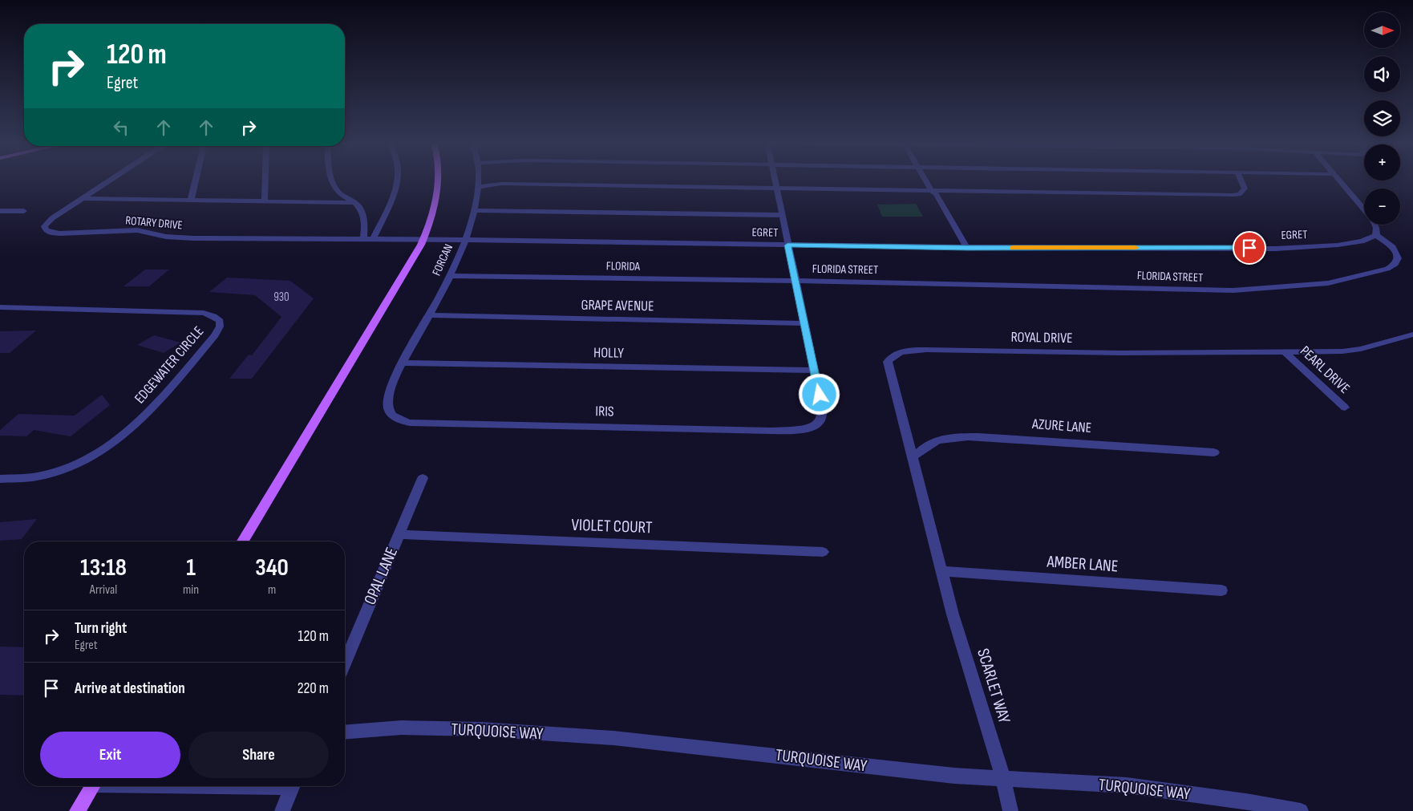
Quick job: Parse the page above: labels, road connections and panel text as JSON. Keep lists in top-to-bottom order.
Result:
{
  "streets": {
    "street": [
      "ROTARY DRIVE",
      "EGRET",
      "FORCAN",
      "FLORIDA",
      "FLORIDA STREET",
      "GRAPE AVENUE",
      "ROYAL DRIVE",
      "HOLLY",
      "EDGEWATER CIRCLE",
      "PEARL DRIVE",
      "IRIS",
      "AZURE LANE",
      "VIOLET COURT",
      "AMBER LANE",
      "OPAL LANE",
      "SCARLET WAY",
      "TURQUOISE WAY"
    ]
  },
  "crossings": [
    ["ROTARY DRIVE", "EGRET"],
    ["EGRET", "FORCAN"],
    ["EGRET", "FLORIDA STREET"],
    ["FORCAN", "FLORIDA"],
    ["FORCAN", "GRAPE AVENUE"],
    ["FORCAN", "HOLLY"],
    ["FORCAN", "IRIS"],
    ["FLORIDA", "FLORIDA STREET"],
    ["ROYAL DRIVE", "PEARL DRIVE"],
    ["ROYAL DRIVE", "AZURE LANE"],
    ["ROYAL DRIVE", "AMBER LANE"],
    ["ROYAL DRIVE", "SCARLET WAY"],
    ["HOLLY", "IRIS"],
    ["VIOLET COURT", "OPAL LANE"],
    ["AMBER LANE", "SCARLET WAY"],
    ["SCARLET WAY", "TURQUOISE WAY"]
  ],
  "house_numbers": ["930"],
  "north": "right",
  "page": {
    "map_buttons": ["+", "−"],
    "turn": ["120 m", "Egret"],
    "eta": [
      "13:18",
      "Arrival",
      "1",
      "min",
      "340",
      "m"
    ],
    "list": [
      {
        "name": "Turn right",
        "note": "Egret",
        "value": "120 m"
      },
      {
        "name": "Arrive at destination",
        "value": "220 m"
      }
    ],
    "buttons": ["Exit", "Share"]
  }
}
